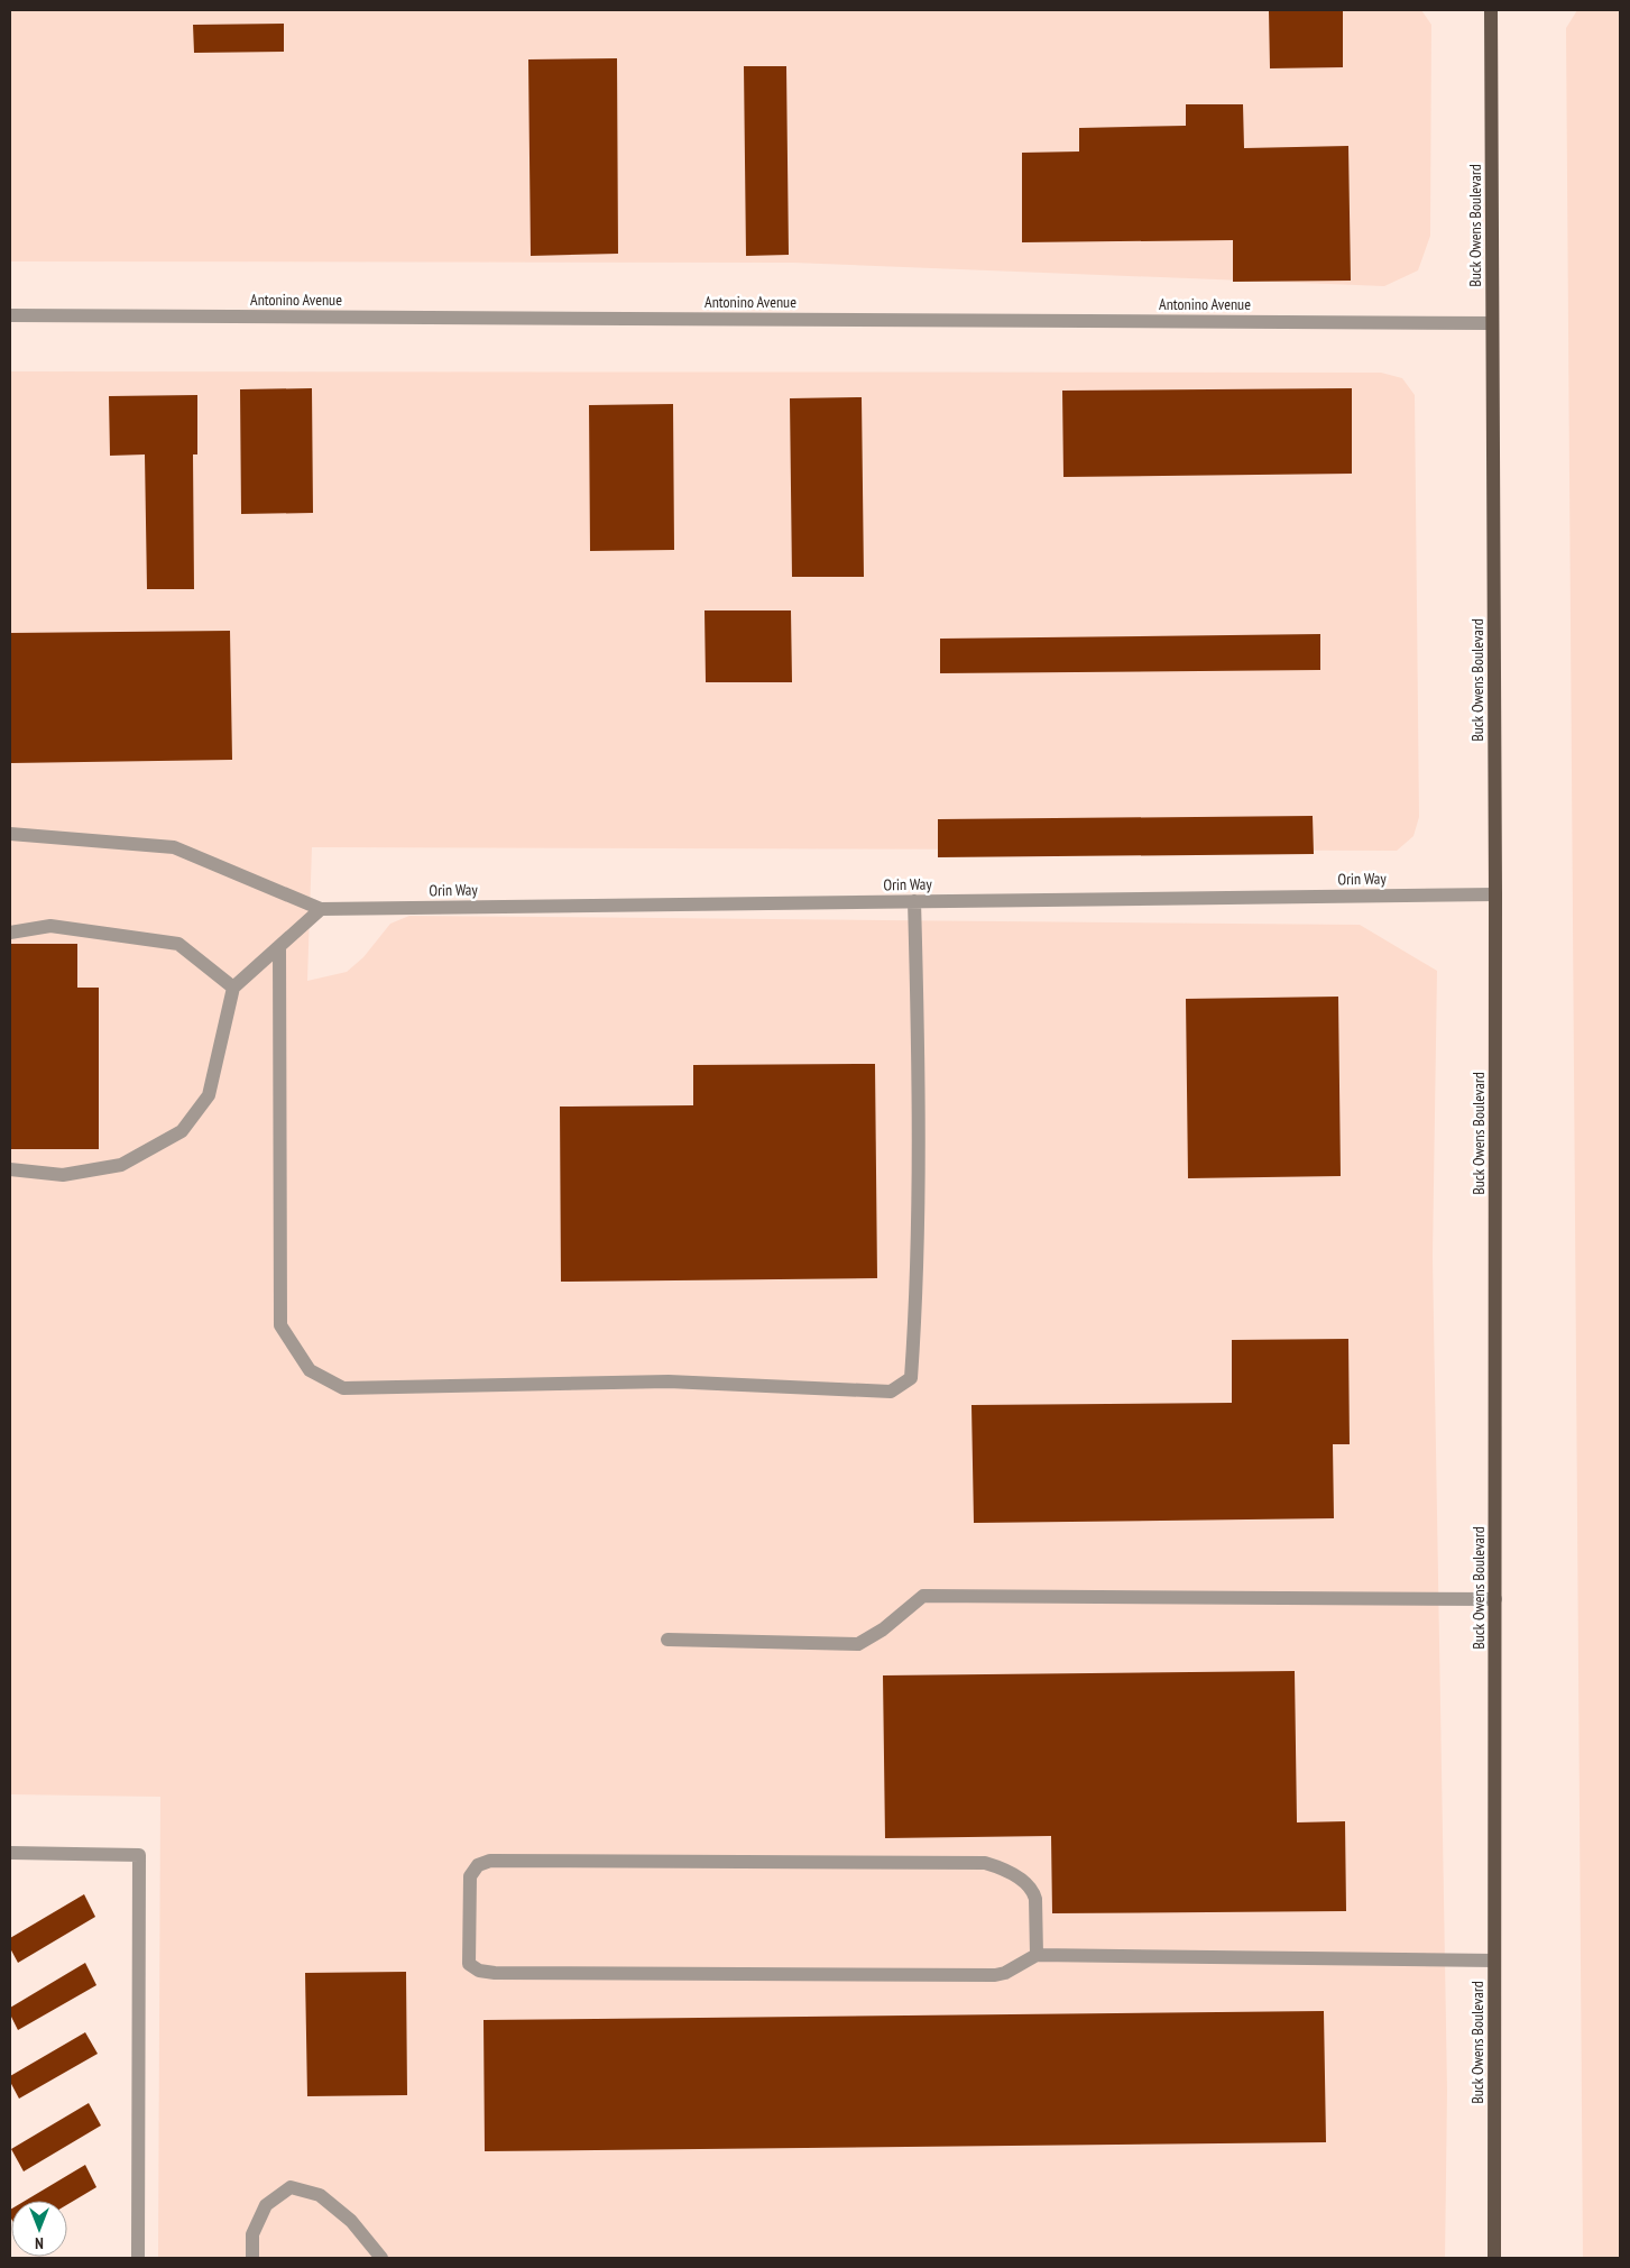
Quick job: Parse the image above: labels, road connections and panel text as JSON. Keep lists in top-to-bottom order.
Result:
{
  "streets": {
    "main road": ["Buck Owens Boulevard"],
    "street": ["Antonino Avenue", "Orin Way"]
  },
  "crossings": [
    ["Buck Owens Boulevard", "Antonino Avenue"],
    ["Buck Owens Boulevard", "Orin Way"]
  ],
  "north": "bottom"
}
